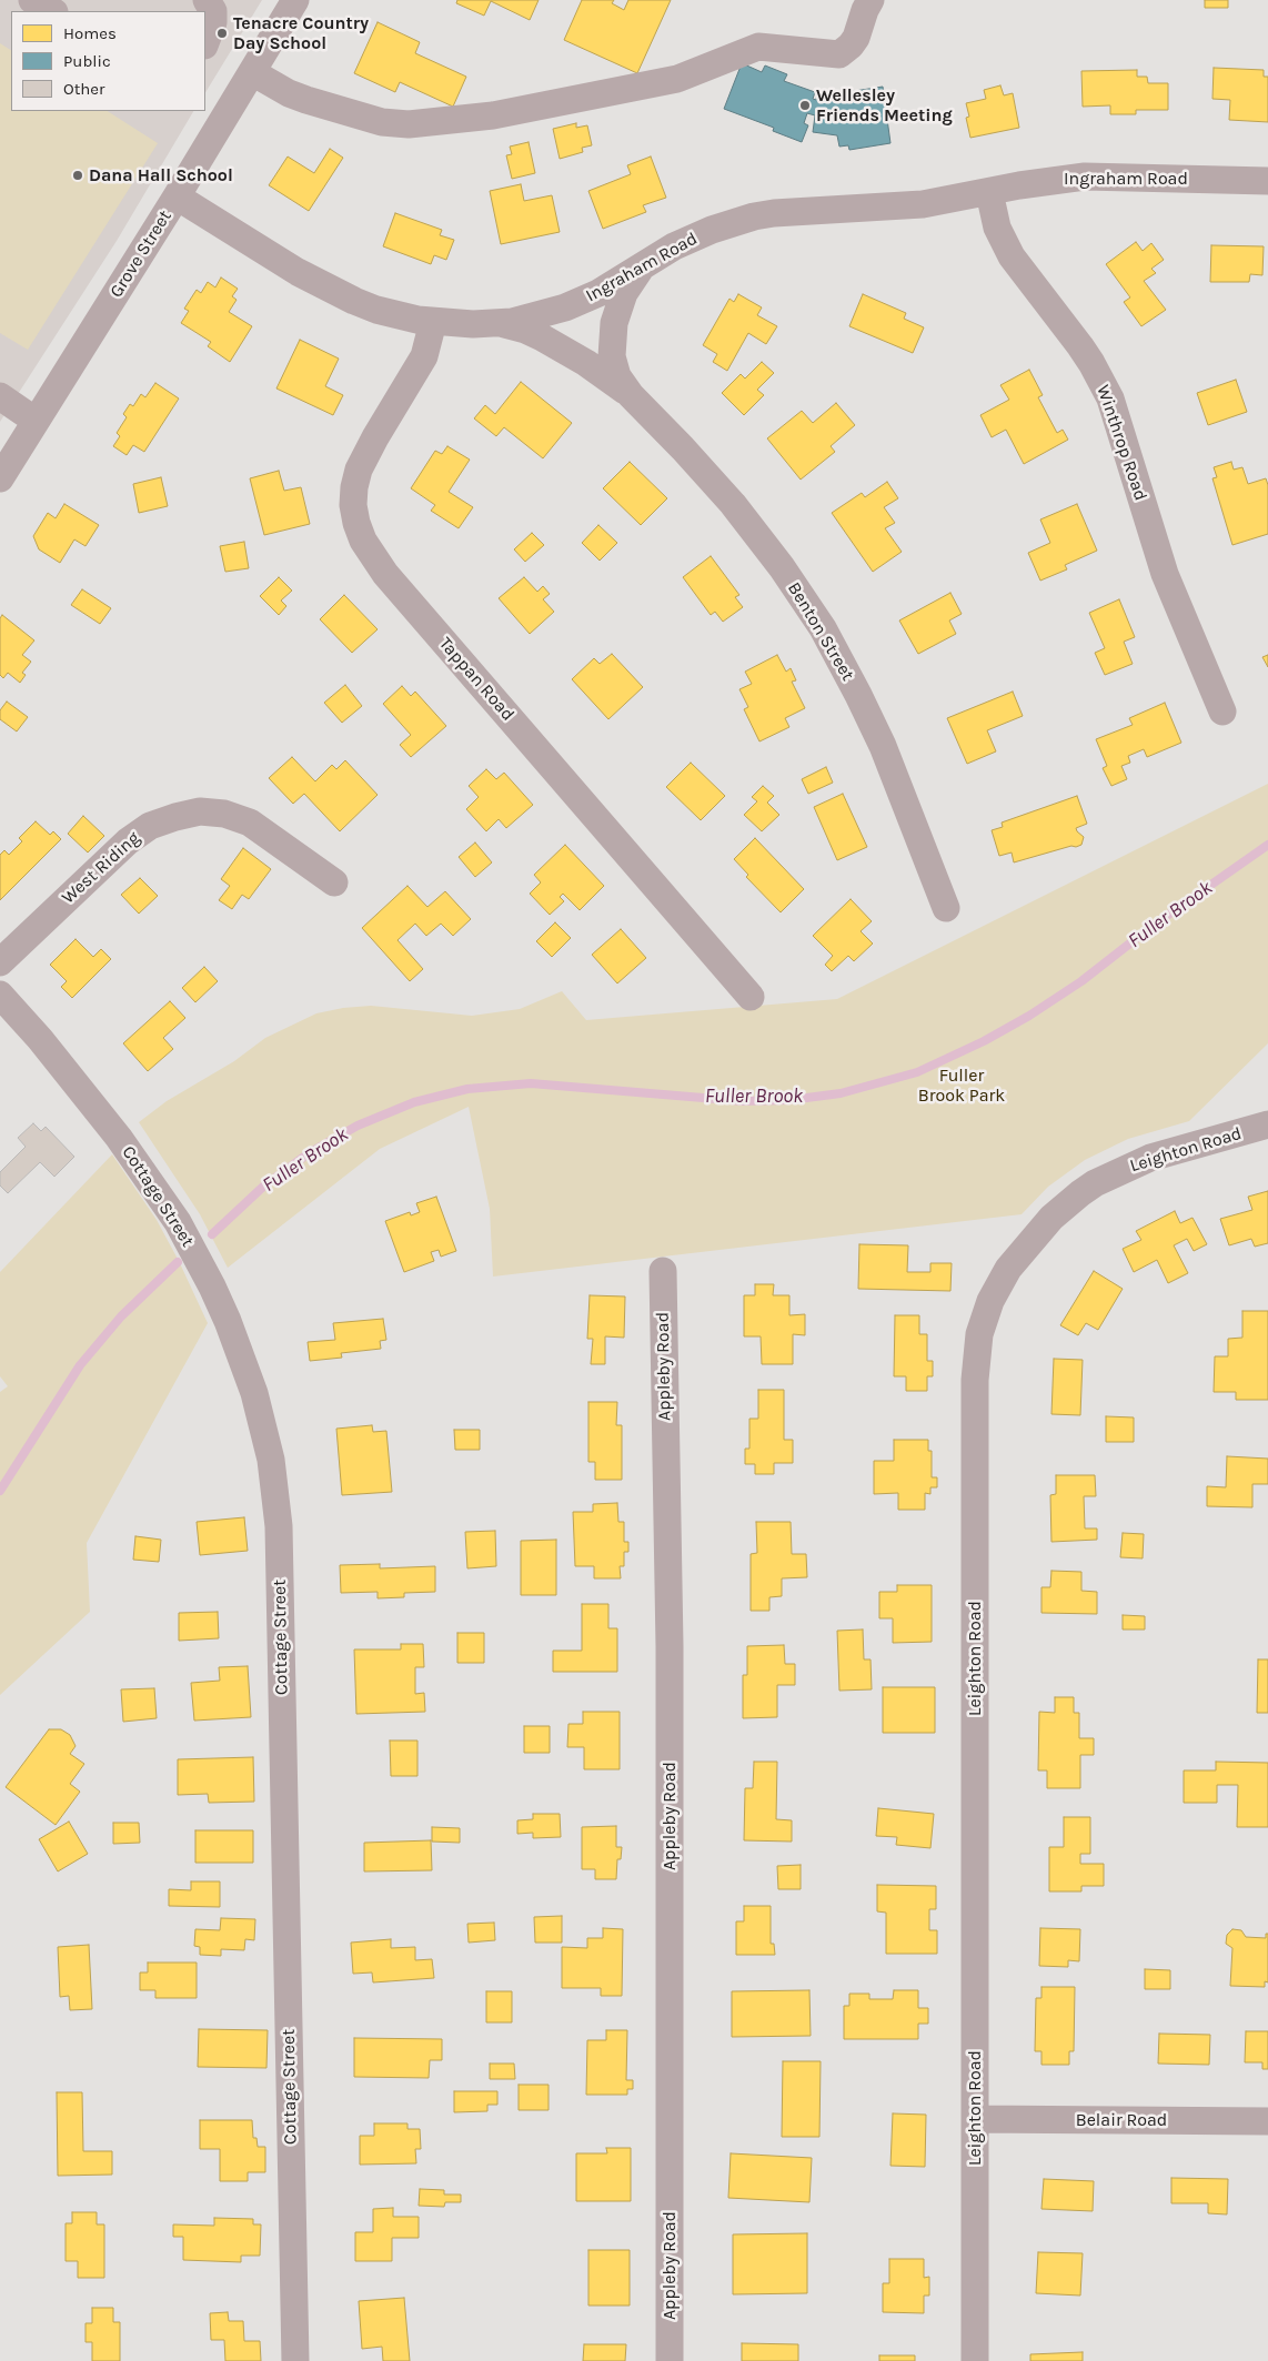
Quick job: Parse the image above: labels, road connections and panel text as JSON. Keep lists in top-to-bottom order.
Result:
{
  "streets": {
    "street": [
      "Ingraham Road",
      "Grove Street",
      "Winthrop Road",
      "Benton Street",
      "Tappan Road",
      "West Riding",
      "Leighton Road",
      "Cottage Street",
      "Appleby Road",
      "Belair Road"
    ]
  },
  "crossings": [
    ["Ingraham Road", "Grove Street"],
    ["Ingraham Road", "Winthrop Road"],
    ["Ingraham Road", "Benton Street"],
    ["Ingraham Road", "Tappan Road"],
    ["Leighton Road", "Belair Road"]
  ],
  "water": ["Fuller Brook"],
  "parks": ["Fuller Brook Park"],
  "places": ["Tenacre Country Day School", "Wellesley Friends Meeting", "Dana Hall School"],
  "legend": ["Homes", "Public", "Other"]
}
